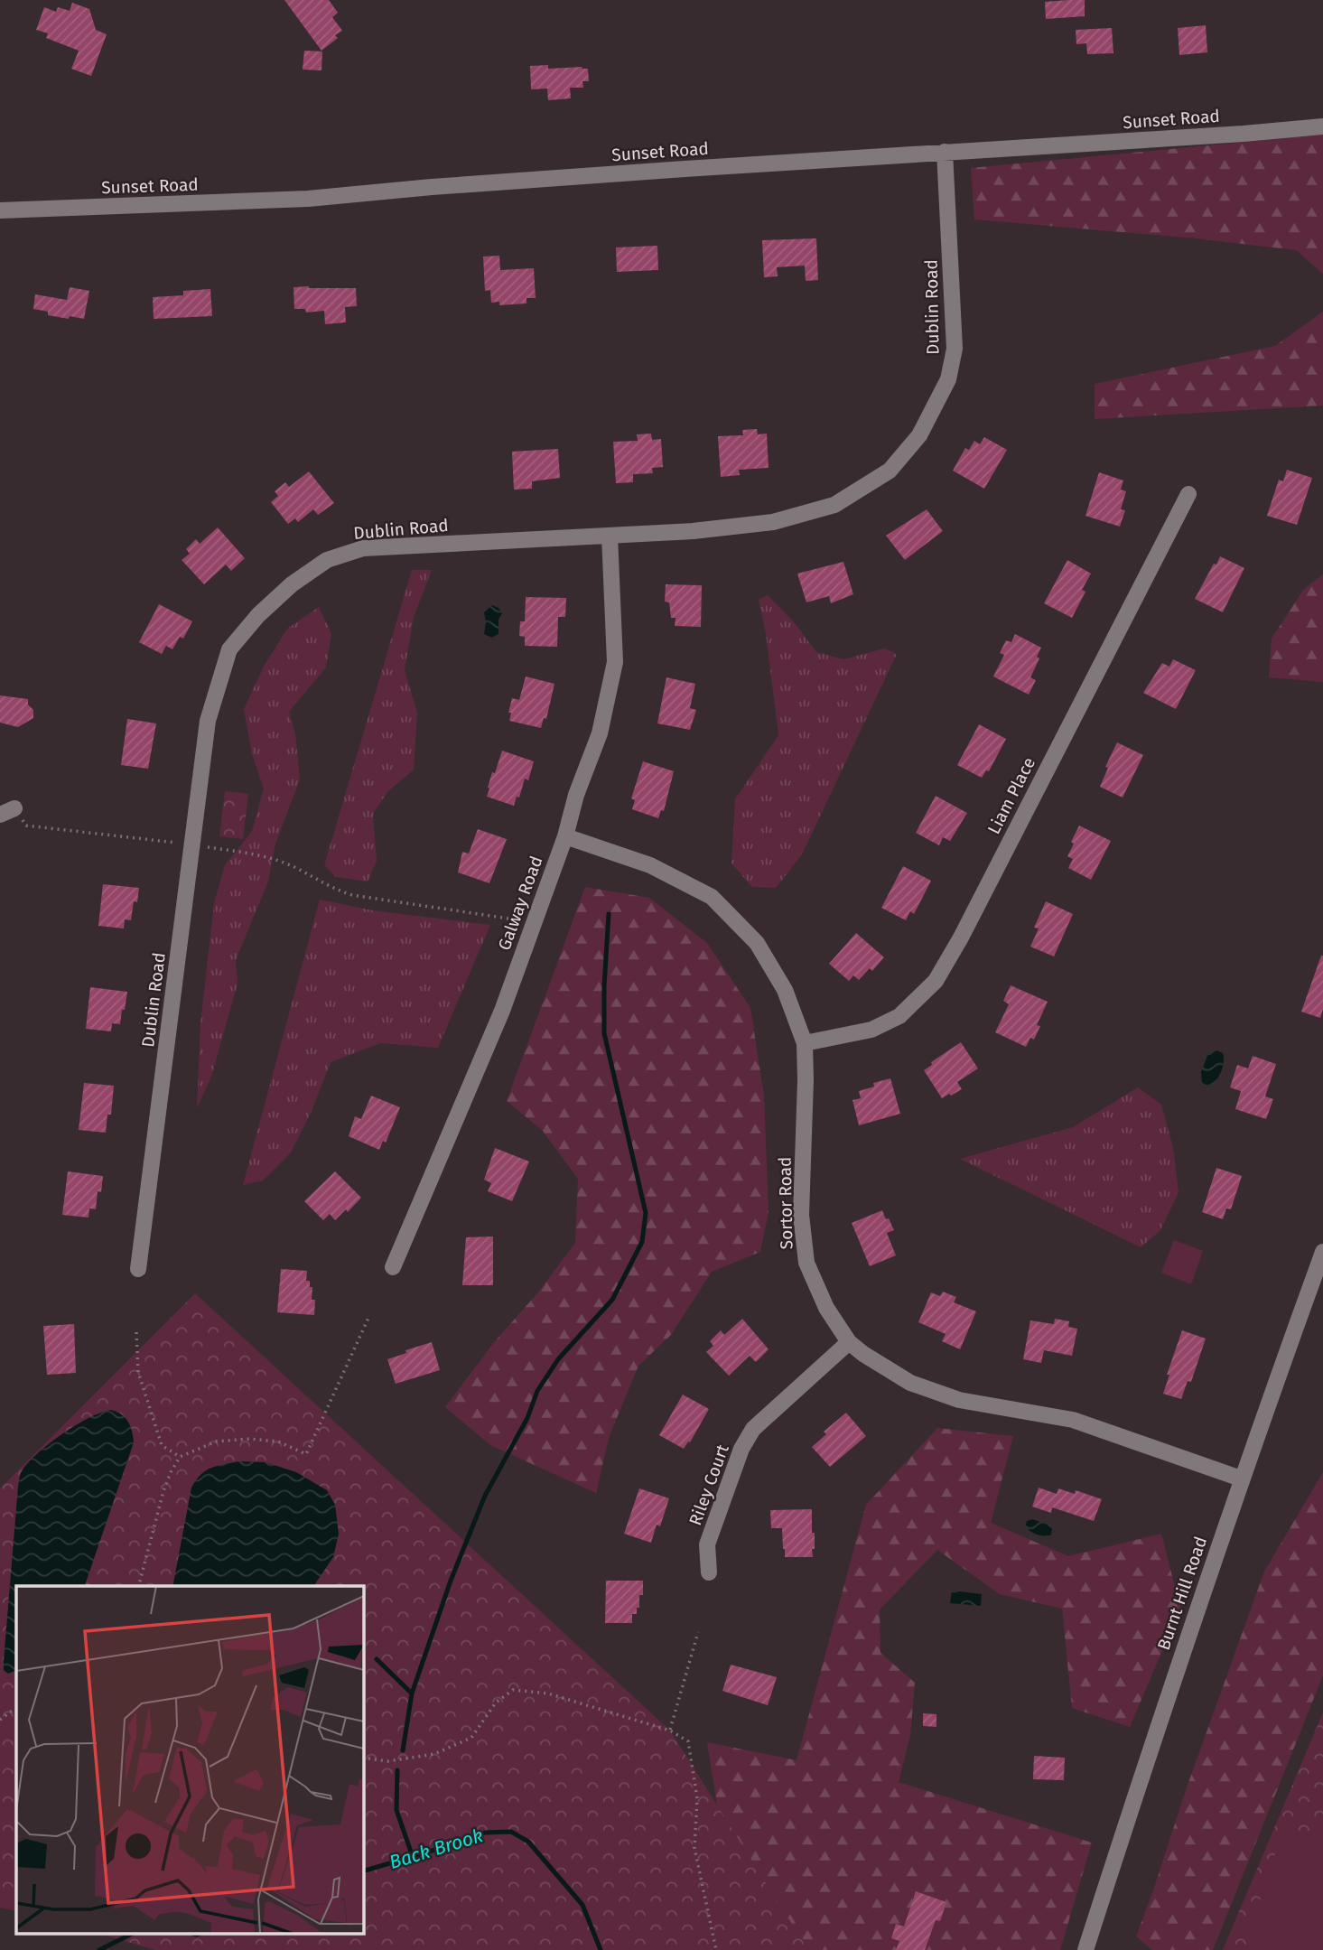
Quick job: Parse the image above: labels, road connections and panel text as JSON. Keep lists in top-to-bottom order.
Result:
{
  "streets": {
    "street": [
      "Sunset Road",
      "Dublin Road",
      "Liam Place",
      "Galway Road",
      "Sortor Road",
      "Riley Court",
      "Burnt Hill Road"
    ]
  },
  "crossings": [
    ["Sunset Road", "Dublin Road"],
    ["Dublin Road", "Galway Road"],
    ["Liam Place", "Sortor Road"],
    ["Galway Road", "Sortor Road"],
    ["Sortor Road", "Riley Court"],
    ["Sortor Road", "Burnt Hill Road"]
  ],
  "water": ["Back Brook"]
}
